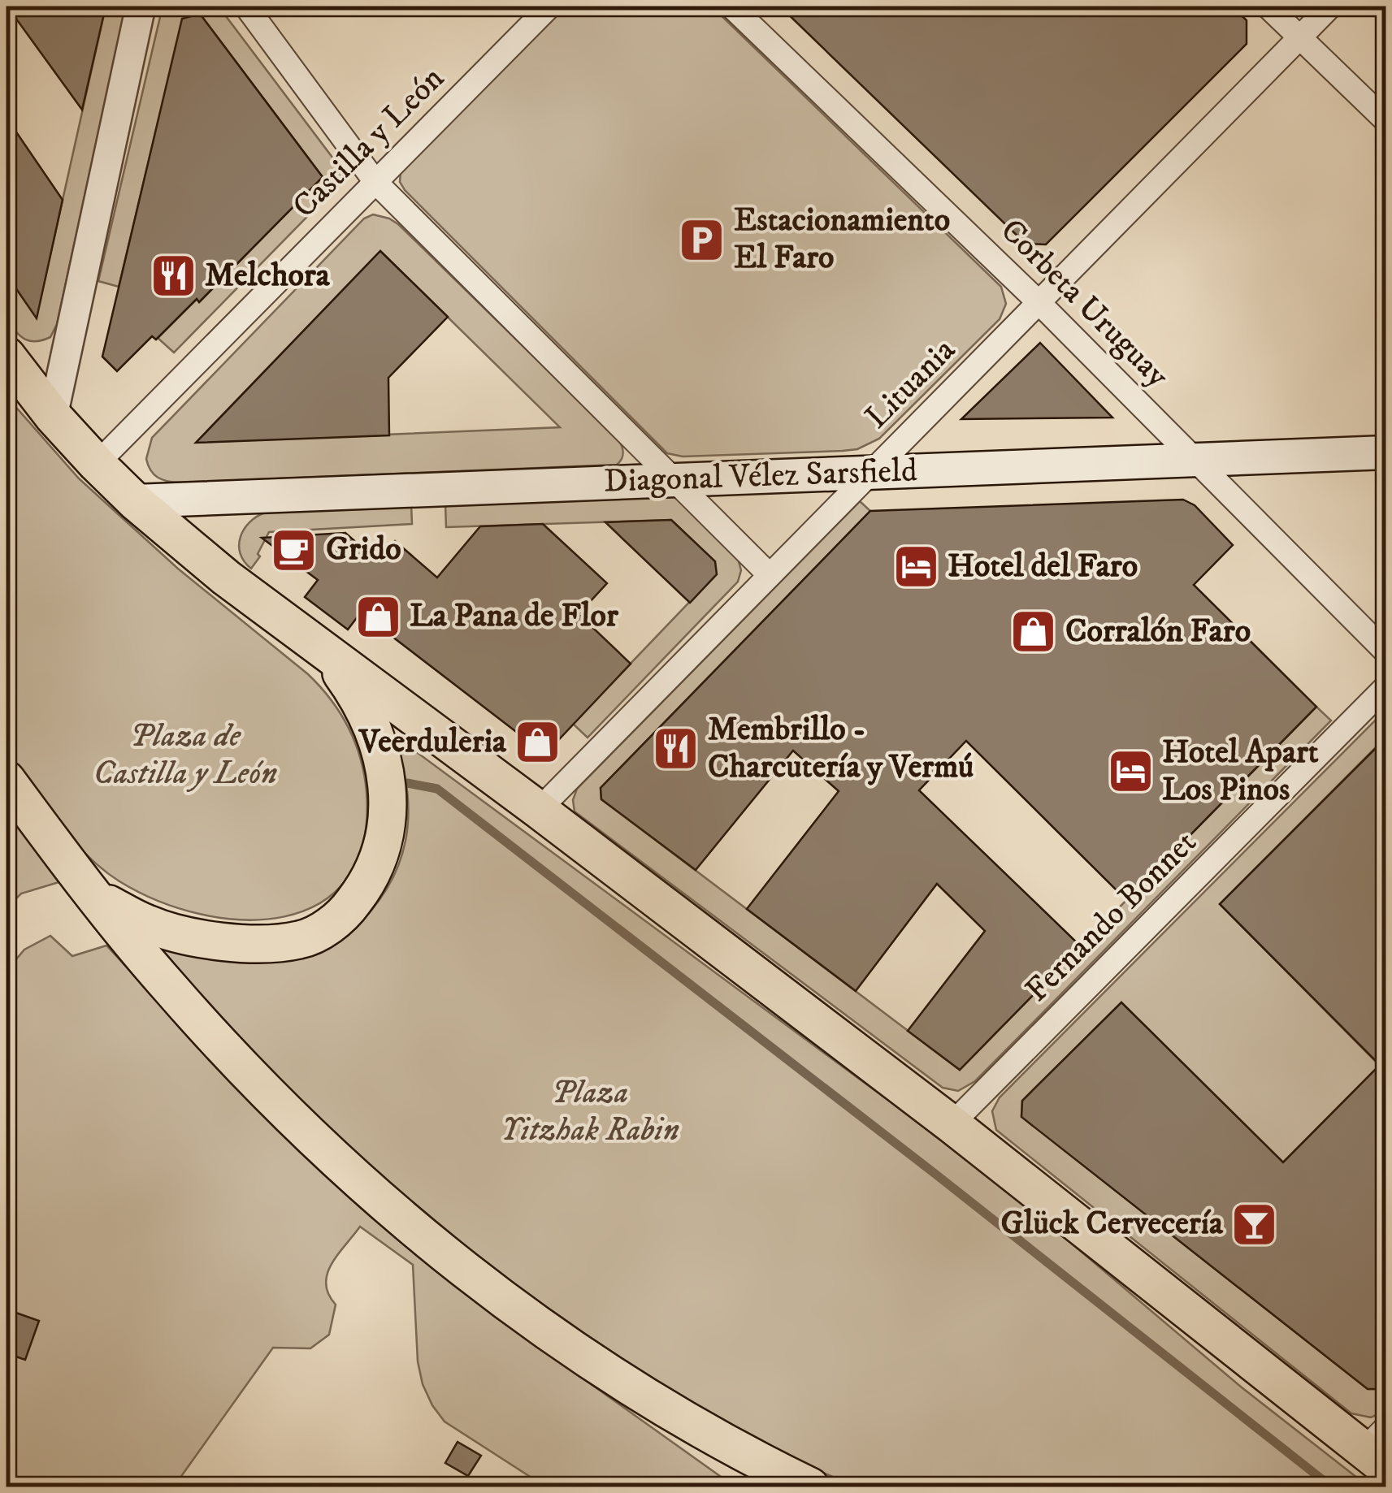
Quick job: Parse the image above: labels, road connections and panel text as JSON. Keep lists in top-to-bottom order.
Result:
{
  "streets": {
    "main road": ["Diagonal Vélez Sarsfield"],
    "street": [
      "Castilla y León",
      "Corbeta Uruguay",
      "Lituania",
      "Fernando Bonnet"
    ]
  },
  "crossings": [
    ["Corbeta Uruguay", "Lituania"],
    ["Corbeta Uruguay", "Diagonal Vélez Sarsfield"],
    ["Lituania", "Diagonal Vélez Sarsfield"]
  ],
  "parks": ["Plaza de Castilla y León", "Plaza Yitzhak Rabin"],
  "places": {
    "parking": ["Estacionamiento El Faro"],
    "restaurant": ["Melchora", "Membrillo - Charcutería y Vermú"],
    "cafe": ["Grido"],
    "hotel": ["Hotel del Faro", "Hotel Apart Los Pinos"],
    "shop": ["La Pana de Flor", "Corralón Faro", "Veerduleria"],
    "bar": ["Glück Cervecería"]
  }
}
